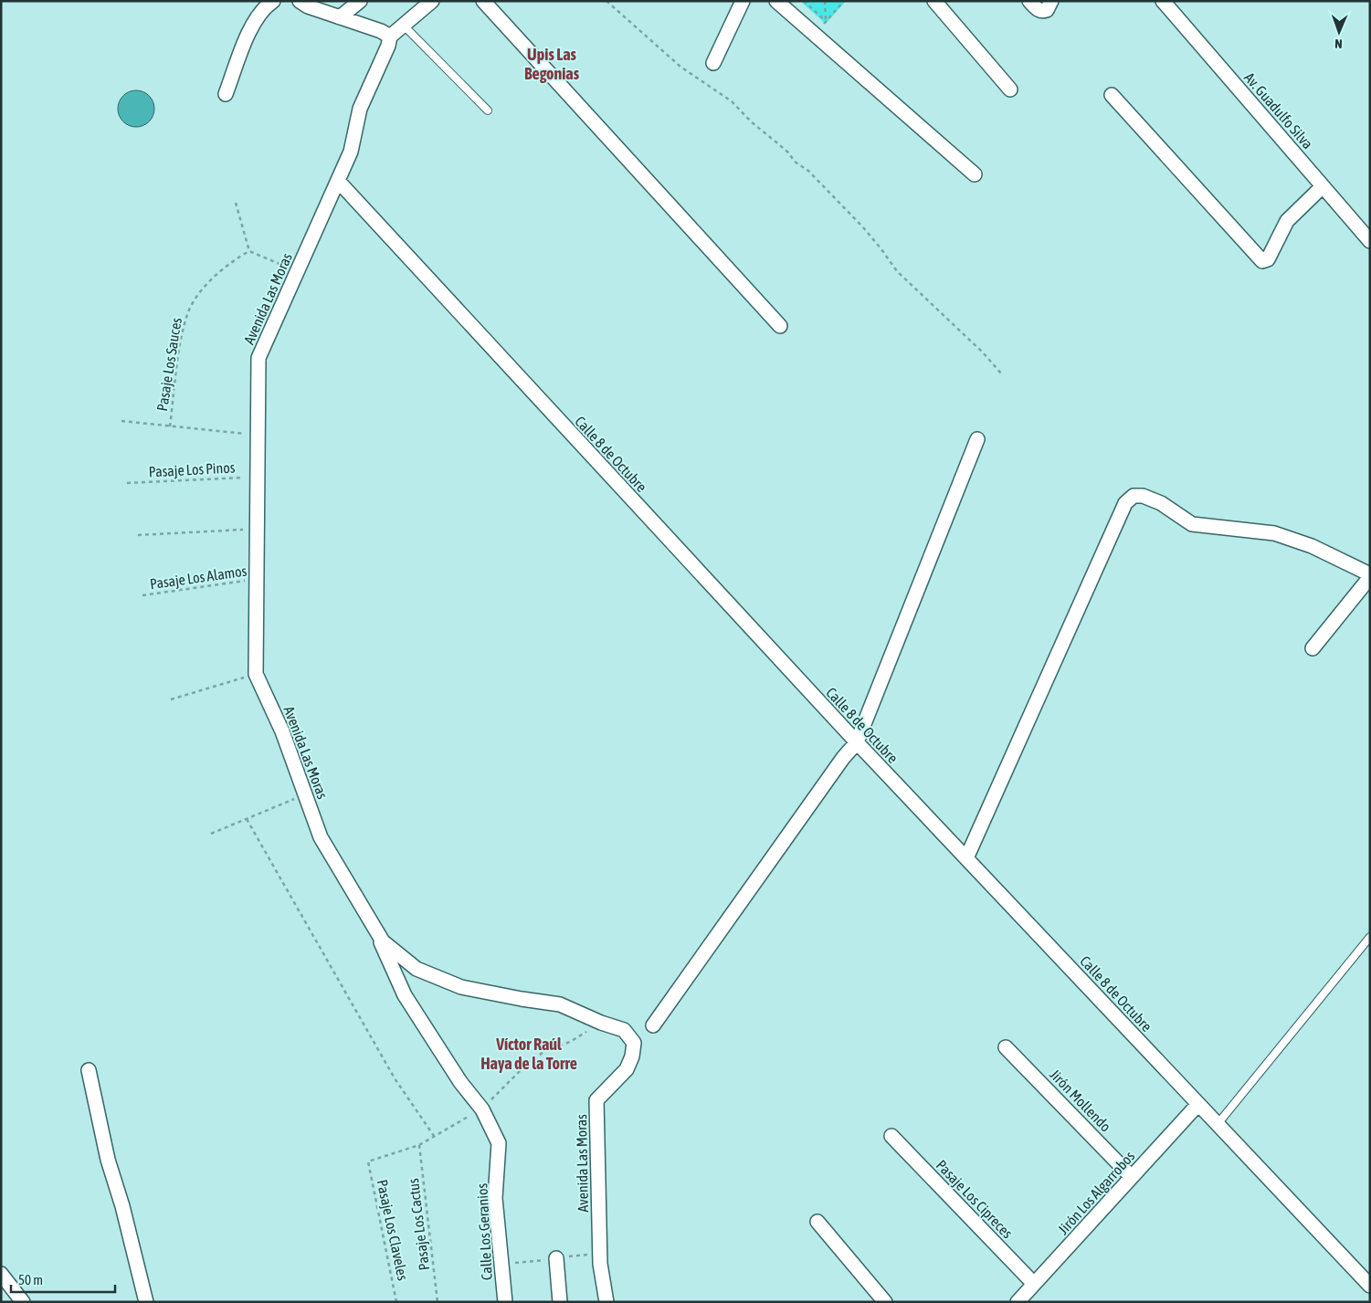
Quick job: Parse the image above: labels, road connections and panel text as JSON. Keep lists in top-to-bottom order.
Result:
{
  "streets": {
    "street": [
      "Av. Guadulfo Silva",
      "Avenida Las Moras",
      "Calle 8 de Octubre",
      "Jirón Mollendo",
      "Jirón Los Algarrobos",
      "Pasaje Los Cipreces",
      "Calle Los Geranios"
    ],
    "path": [
      "Pasaje Los Sauces",
      "Pasaje Los Pinos",
      "Pasaje Los Alamos",
      "Pasaje Los Cactus",
      "Pasaje Los Claveles"
    ]
  },
  "crossings": [
    ["Avenida Las Moras", "Calle 8 de Octubre"],
    ["Avenida Las Moras", "Pasaje Los Pinos"],
    ["Avenida Las Moras", "Pasaje Los Alamos"],
    ["Avenida Las Moras", "Calle Los Geranios"],
    ["Calle 8 de Octubre", "Jirón Los Algarrobos"],
    ["Jirón Mollendo", "Jirón Los Algarrobos"],
    ["Jirón Los Algarrobos", "Pasaje Los Cipreces"]
  ],
  "districts": ["Upis Las Begonias", "Víctor Raúl Haya de la Torre"],
  "scale_bar": "50 m",
  "north": "bottom"
}
